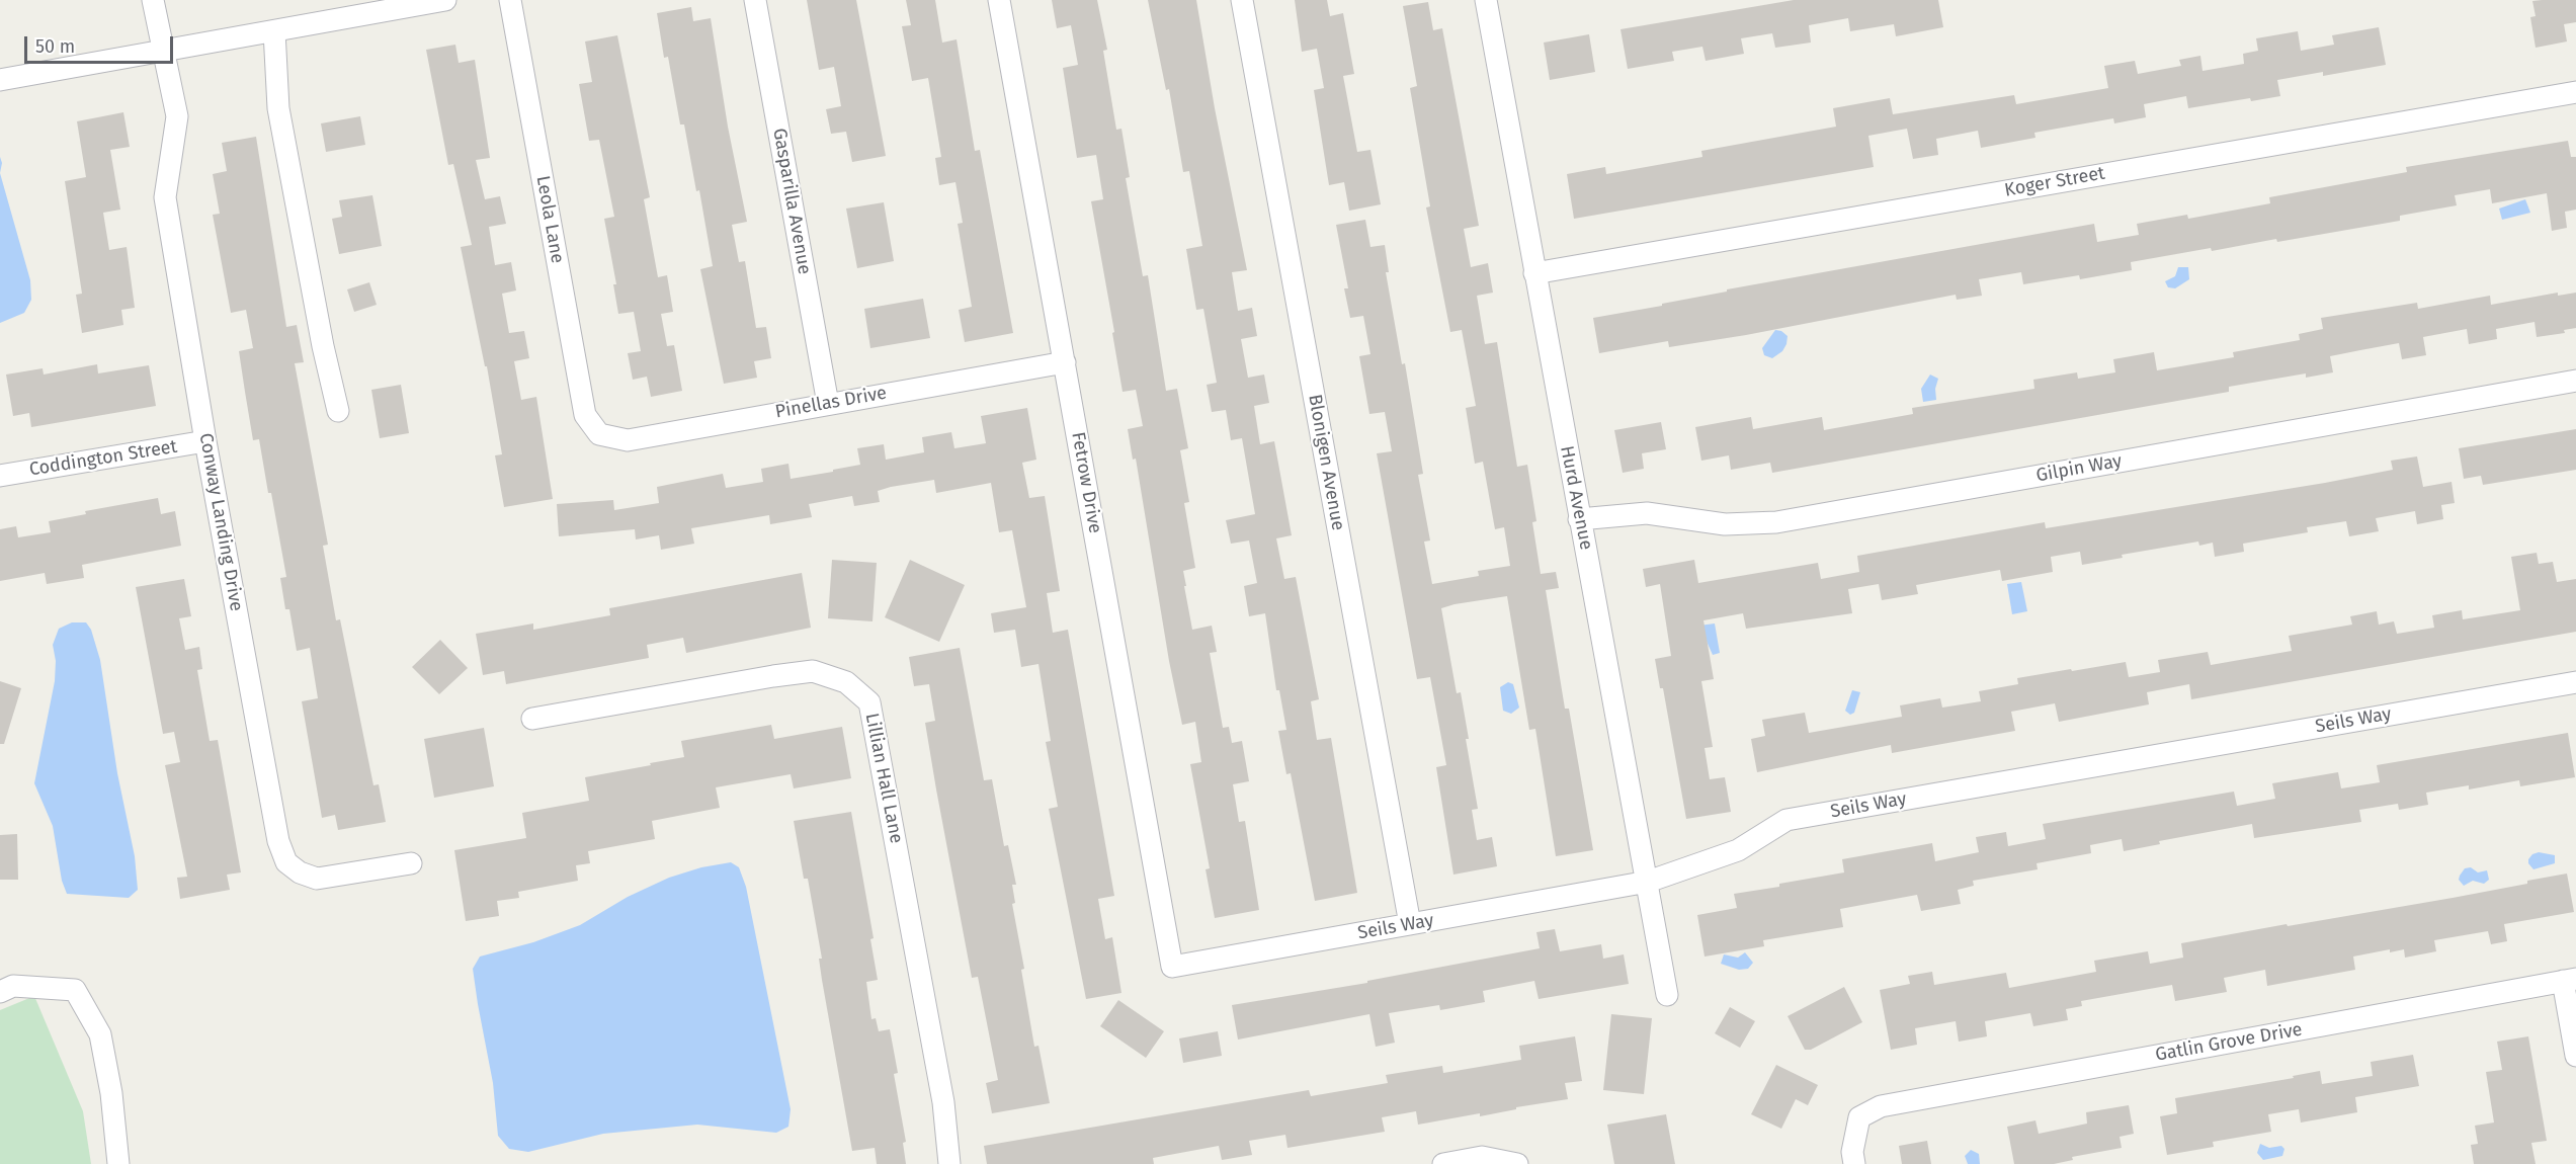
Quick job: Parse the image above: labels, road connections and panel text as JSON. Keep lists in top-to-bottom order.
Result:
{
  "streets": {
    "street": [
      "Koger Street",
      "Gasparilla Avenue",
      "Leola Lane",
      "Pinellas Drive",
      "Coddington Street",
      "Blonigen Avenue",
      "Gilpin Way",
      "Fetrow Drive",
      "Hurd Avenue",
      "Conway Landing Drive",
      "Seils Way",
      "Lillian Hall Lane",
      "Gatlin Grove Drive"
    ]
  },
  "crossings": [
    ["Koger Street", "Hurd Avenue"],
    ["Gasparilla Avenue", "Pinellas Drive"],
    ["Leola Lane", "Pinellas Drive"],
    ["Pinellas Drive", "Fetrow Drive"],
    ["Coddington Street", "Conway Landing Drive"],
    ["Blonigen Avenue", "Seils Way"],
    ["Gilpin Way", "Hurd Avenue"],
    ["Fetrow Drive", "Seils Way"],
    ["Hurd Avenue", "Seils Way"]
  ],
  "scale_bar": "50 m"
}
